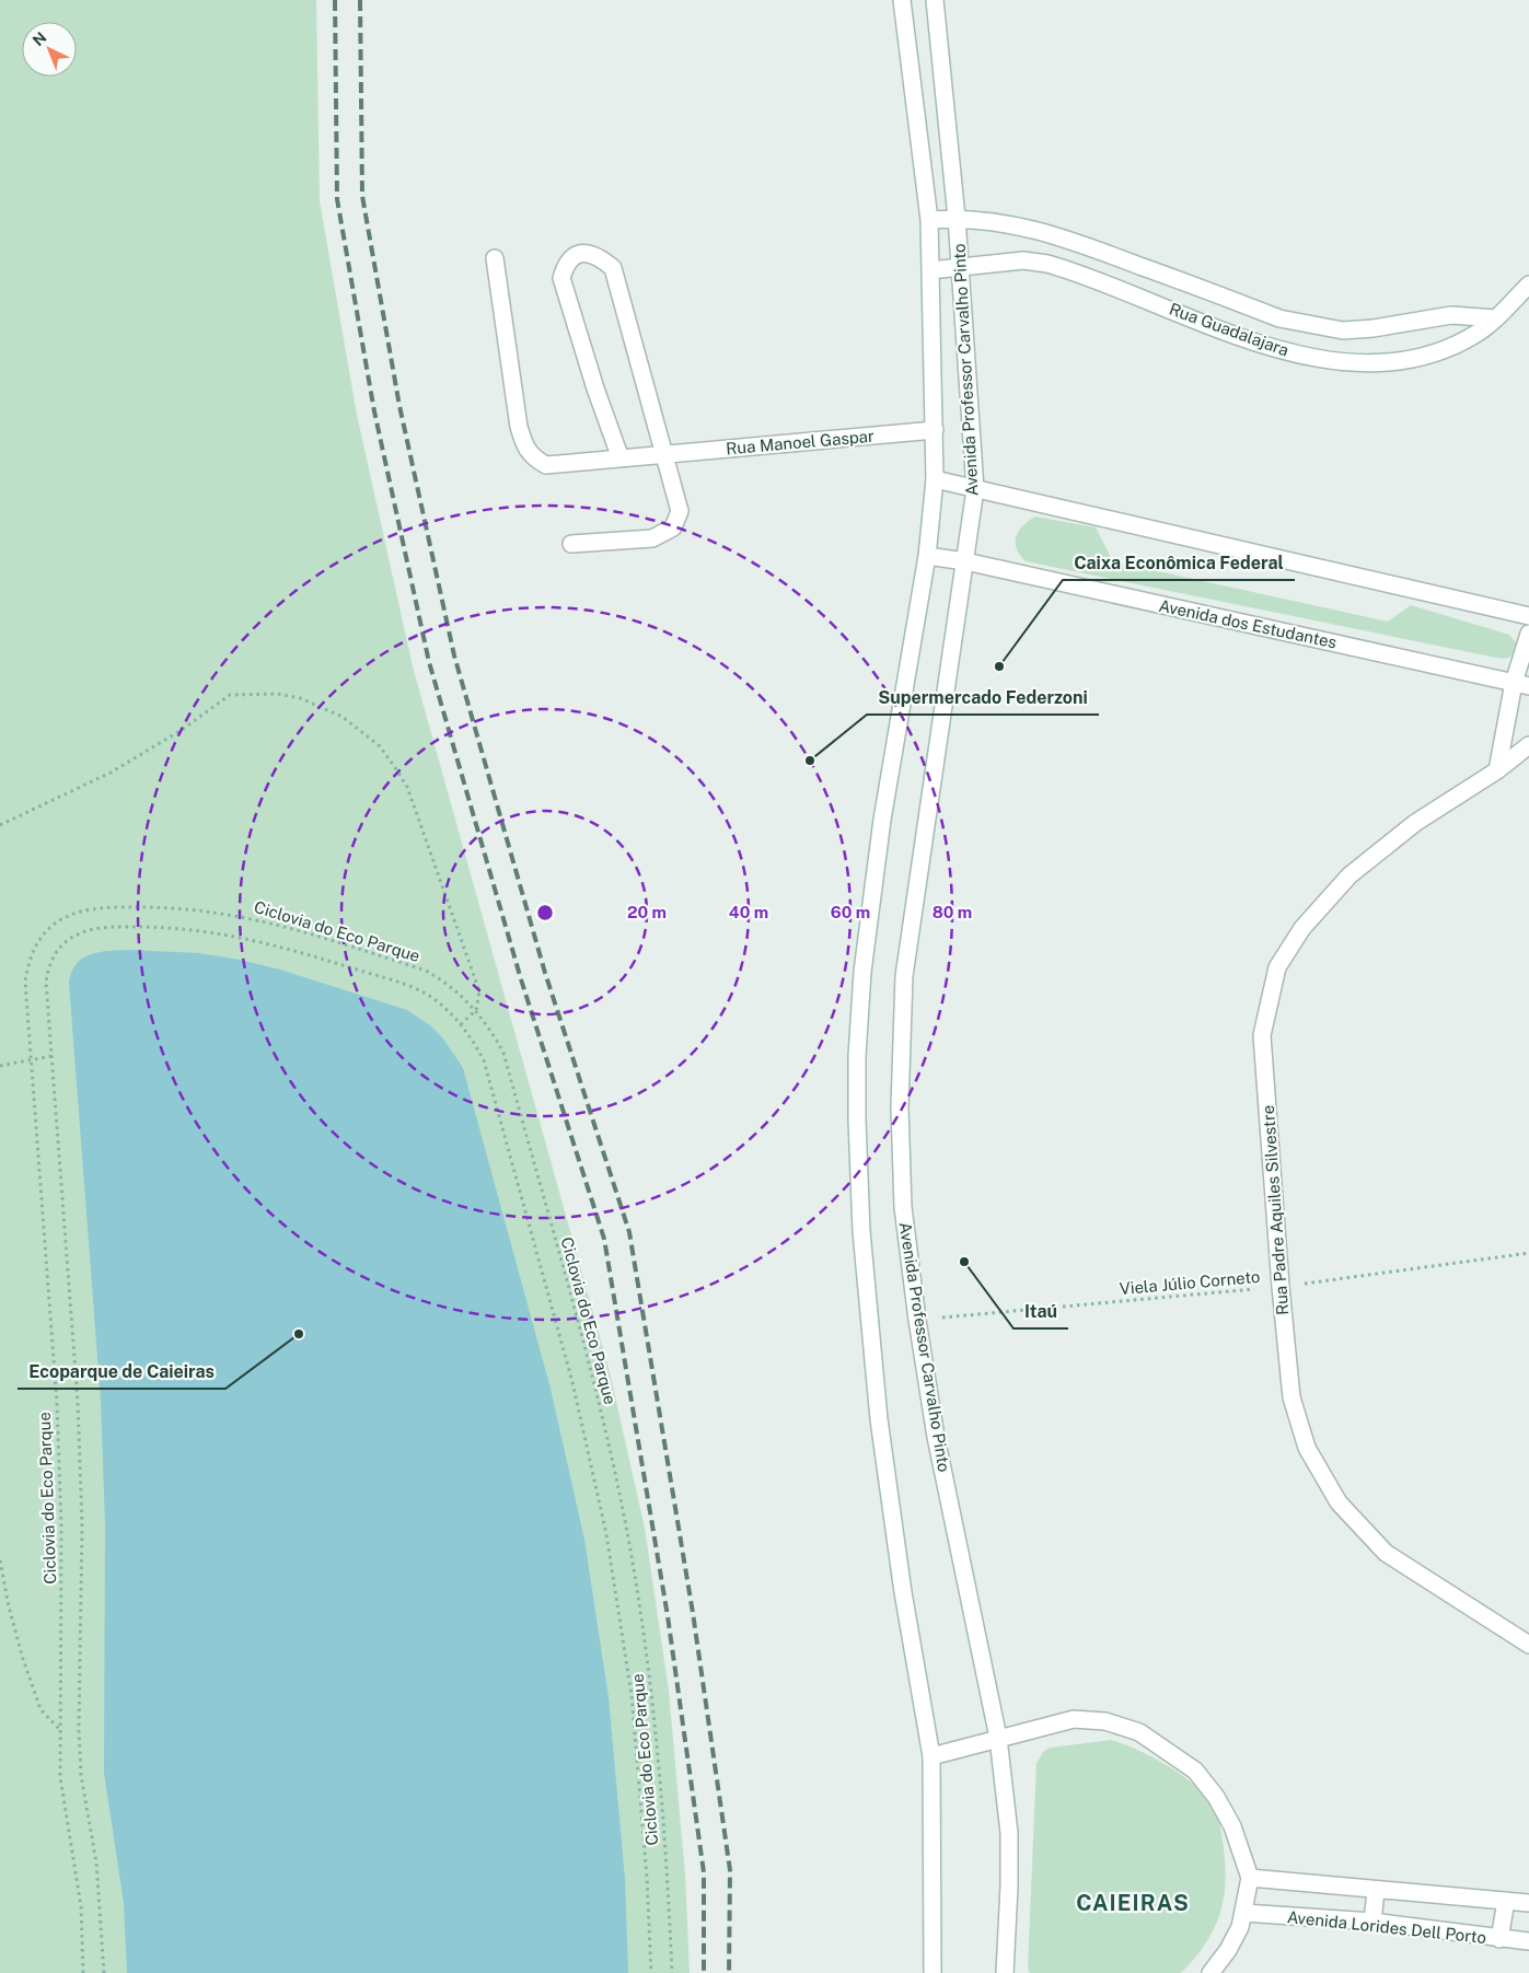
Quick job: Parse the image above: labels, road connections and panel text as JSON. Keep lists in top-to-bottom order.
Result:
{
  "streets": {
    "street": [
      "Rua Guadalajara",
      "Avenida Professor Carvalho Pinto",
      "Rua Manoel Gaspar",
      "Avenida dos Estudantes",
      "Rua Padre Aquiles Silvestre",
      "Avenida Lorides Dell Porto"
    ],
    "path": ["Ciclovia do Eco Parque", "Viela Júlio Corneto"]
  },
  "crossings": [
    ["Rua Guadalajara", "Avenida Professor Carvalho Pinto"],
    ["Avenida Professor Carvalho Pinto", "Rua Manoel Gaspar"],
    ["Avenida Professor Carvalho Pinto", "Avenida dos Estudantes"],
    ["Avenida Professor Carvalho Pinto", "Viela Júlio Corneto"],
    ["Rua Padre Aquiles Silvestre", "Viela Júlio Corneto"]
  ],
  "districts": ["CAIEIRAS"],
  "places": [
    "Caixa Econômica Federal",
    "Supermercado Federzoni",
    "Itaú",
    "Ecoparque de Caieiras"
  ],
  "north": "top left",
  "rings": [
    "20 m",
    "40 m",
    "60 m",
    "80 m"
  ]
}
